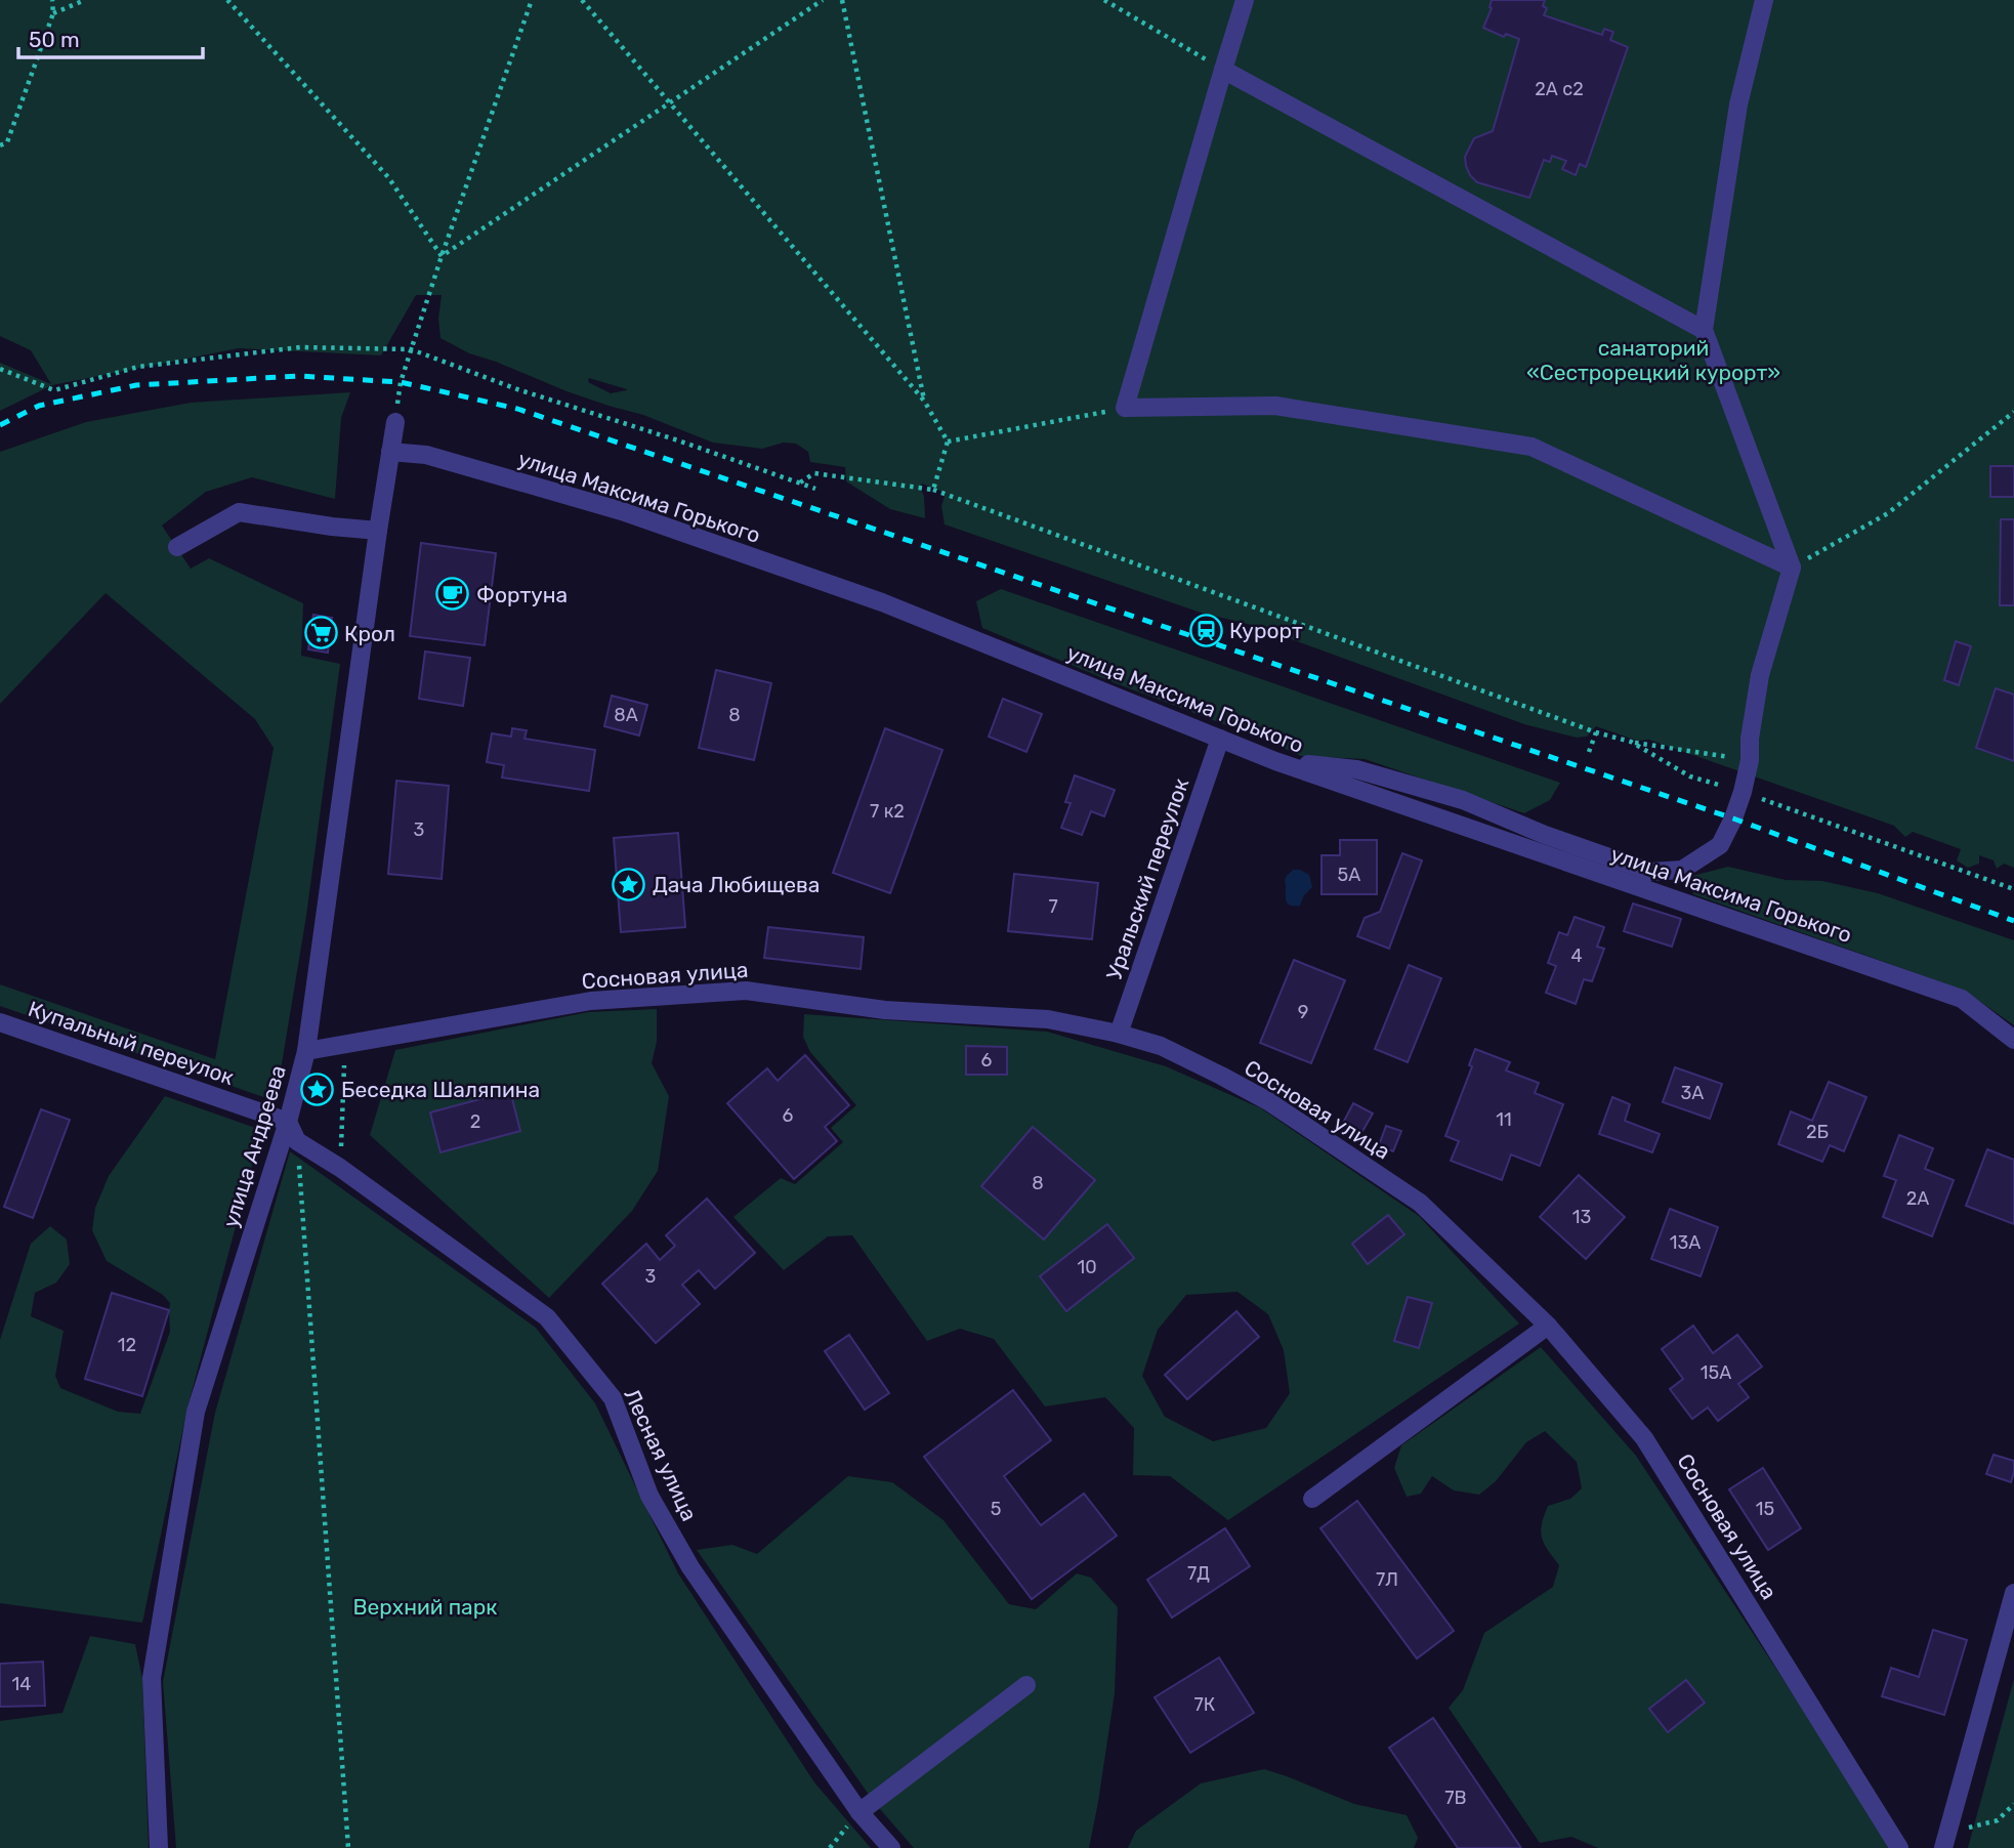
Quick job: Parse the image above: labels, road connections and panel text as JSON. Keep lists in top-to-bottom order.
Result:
{
  "streets": {
    "street": [
      "улица Максима Горького",
      "Уральский переулок",
      "Сосновая улица",
      "Купальный переулок",
      "улица Андреева",
      "Лесная улица"
    ]
  },
  "crossings": [
    ["улица Максима Горького", "Уральский переулок"],
    ["улица Максима Горького", "улица Андреева"],
    ["Уральский переулок", "Сосновая улица"],
    ["Сосновая улица", "улица Андреева"],
    ["Купальный переулок", "улица Андреева"]
  ],
  "parks": ["санаторий «Сестрорецкий курорт»", "Верхний парк"],
  "places": {
    "cafe": ["Фортуна"],
    "station": ["Курорт"],
    "supermarket": ["Крол"],
    "place": ["Дача Любищева", "Беседка Шаляпина"]
  },
  "house_numbers": [
    "2А с2",
    "8А",
    "8",
    "7 к2",
    "3",
    "5А",
    "7",
    "4",
    "9",
    "6",
    "3А",
    "6",
    "11",
    "2",
    "2Б",
    "8",
    "2А",
    "13",
    "13А",
    "10",
    "3",
    "12",
    "15А",
    "5",
    "15",
    "7Д",
    "7Л",
    "14",
    "7К",
    "7В"
  ],
  "scale_bar": "50 m"
}
